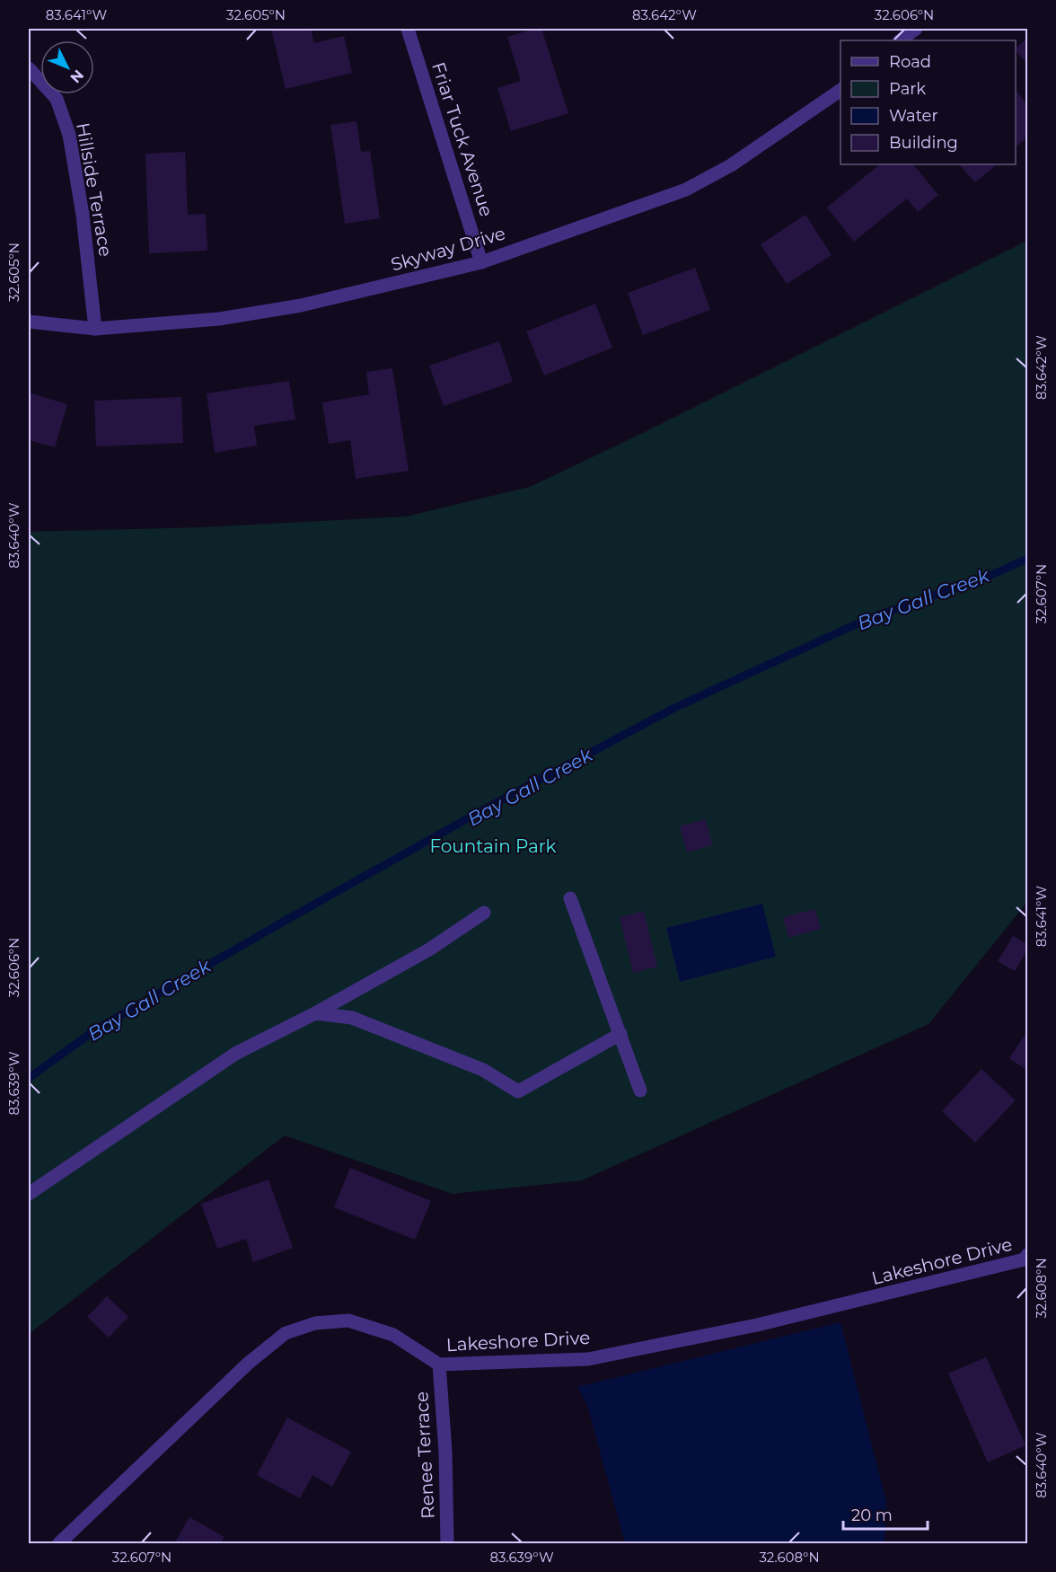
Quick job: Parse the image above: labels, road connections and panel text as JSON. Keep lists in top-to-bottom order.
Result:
{
  "streets": {
    "street": [
      "Friar Tuck Avenue",
      "Hillside Terrace",
      "Skyway Drive",
      "Lakeshore Drive",
      "Renee Terrace"
    ]
  },
  "crossings": [
    ["Friar Tuck Avenue", "Skyway Drive"],
    ["Hillside Terrace", "Skyway Drive"],
    ["Lakeshore Drive", "Renee Terrace"]
  ],
  "water": ["Bay Gall Creek"],
  "parks": ["Fountain Park"],
  "legend": [
    "Road",
    "Park",
    "Water",
    "Building"
  ],
  "scale_bar": "20 m",
  "north": "bottom right",
  "coordinates": [
    "83.641°W",
    "32.605°N",
    "83.642°W",
    "32.606°N",
    "83.640°W",
    "32.607°N",
    "83.639°W",
    "32.608°N"
  ]
}
